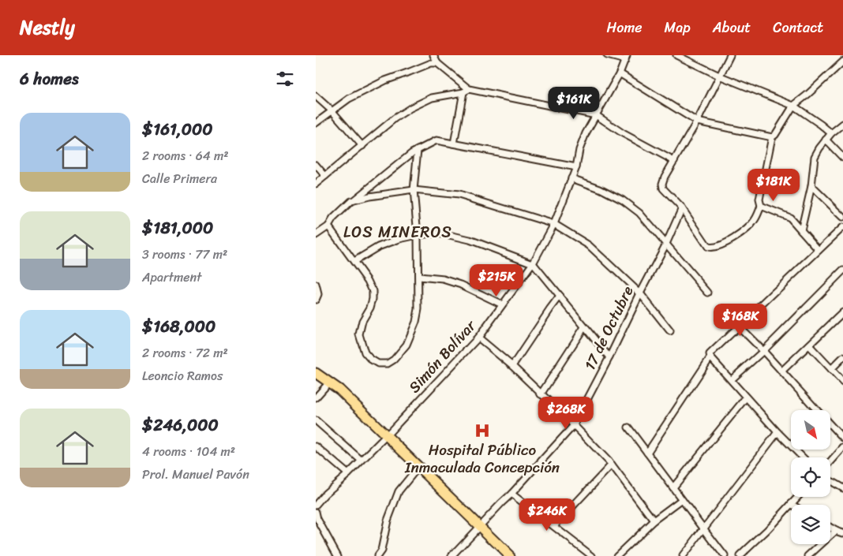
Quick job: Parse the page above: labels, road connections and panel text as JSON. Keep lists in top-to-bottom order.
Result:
{
  "streets": {
    "street": ["17 de Octubre", "Simón Bolívar"]
  },
  "districts": ["LOS MINEROS"],
  "places": {
    "hospital": ["Hospital Público Inmaculada Concepción"]
  },
  "north": "bottom right",
  "page": {
    "header": "Nestly",
    "nav": [
      "Home",
      "Map",
      "About",
      "Contact"
    ],
    "heading": "6 homes",
    "price": [
      "$161K",
      "$181K",
      "$215K",
      "$168K",
      "$268K",
      "$246K"
    ],
    "list": [
      {
        "name": "$161,000",
        "note": "2 rooms · 64 m² · Calle Primera"
      },
      {
        "name": "$181,000",
        "note": "3 rooms · 77 m² · Apartment"
      },
      {
        "name": "$168,000",
        "note": "2 rooms · 72 m² · Leoncio Ramos"
      },
      {
        "name": "$246,000",
        "note": "4 rooms · 104 m² · Prol. Manuel Pavón"
      }
    ]
  }
}
